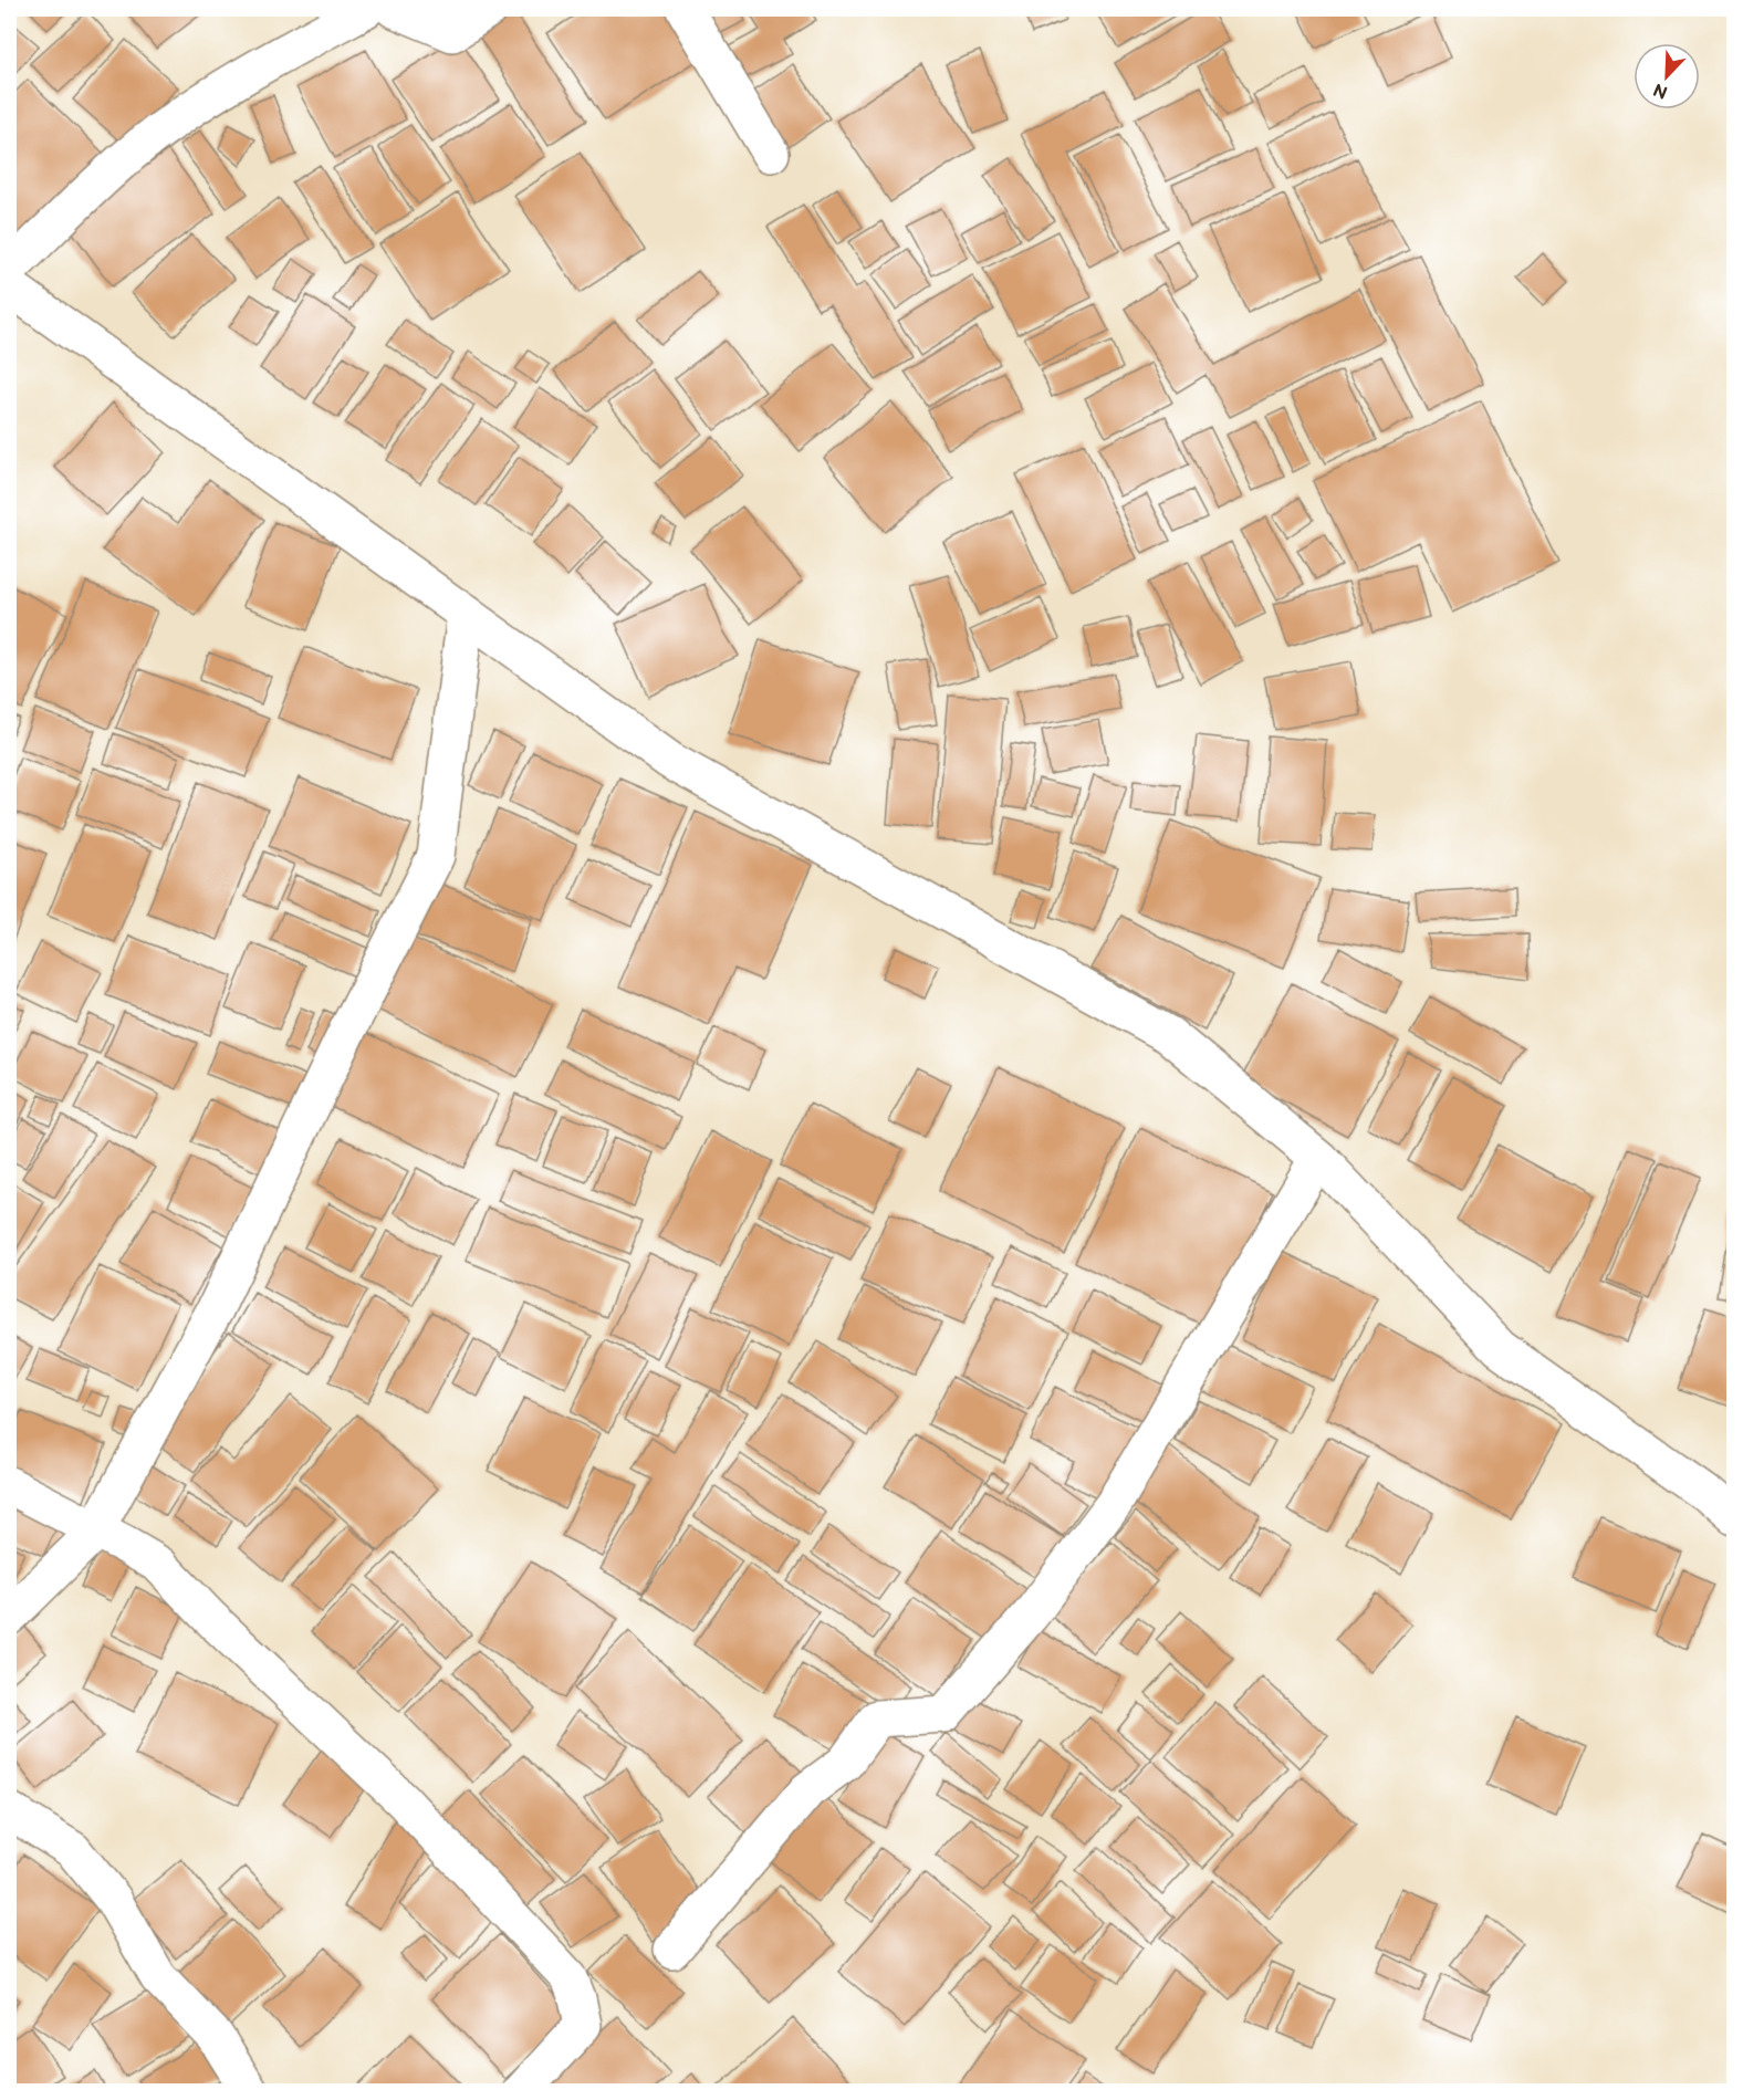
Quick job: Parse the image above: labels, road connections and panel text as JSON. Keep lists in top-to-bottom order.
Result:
{
  "north": "bottom left"
}
